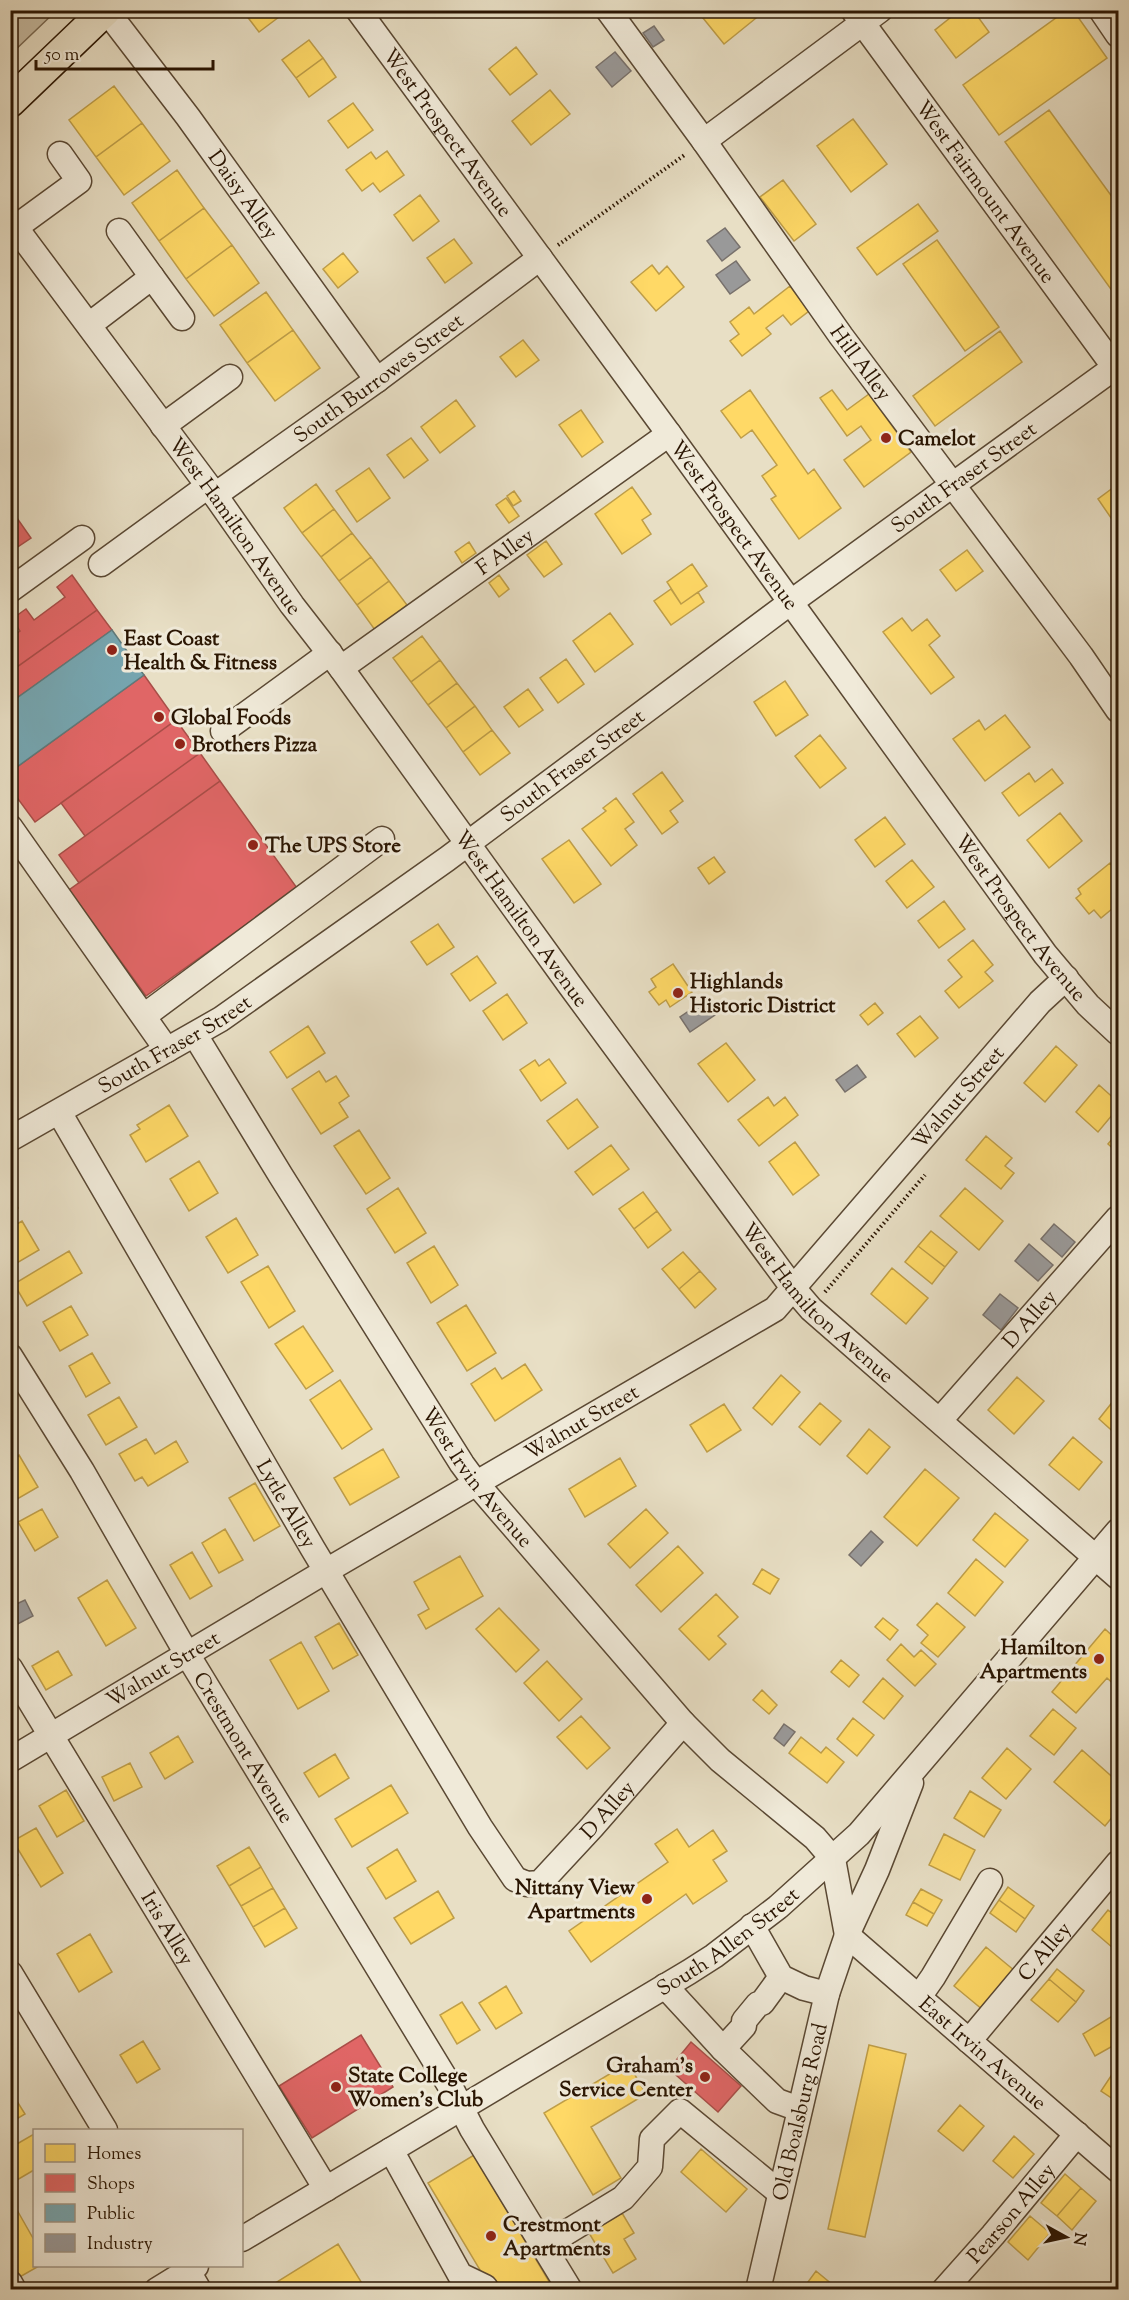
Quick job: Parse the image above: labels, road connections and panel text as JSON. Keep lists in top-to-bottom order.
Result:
{
  "streets": {
    "street": [
      "West Prospect Avenue",
      "West Fairmount Avenue",
      "Daisy Alley",
      "Hill Alley",
      "South Burrowes Street",
      "South Fraser Street",
      "West Hamilton Avenue",
      "F Alley",
      "Walnut Street",
      "D Alley",
      "West Irvin Avenue",
      "Lytle Alley",
      "Crestmont Avenue",
      "Iris Alley",
      "South Allen Street",
      "C Alley",
      "East Irvin Avenue",
      "Old Boalsburg Road",
      "Pearson Alley"
    ]
  },
  "crossings": [
    ["West Prospect Avenue", "South Burrowes Street"],
    ["West Prospect Avenue", "South Fraser Street"],
    ["West Prospect Avenue", "F Alley"],
    ["West Prospect Avenue", "Walnut Street"],
    ["West Fairmount Avenue", "South Fraser Street"],
    ["Daisy Alley", "South Burrowes Street"],
    ["Hill Alley", "South Fraser Street"],
    ["South Burrowes Street", "West Hamilton Avenue"],
    ["South Fraser Street", "West Hamilton Avenue"],
    ["South Fraser Street", "West Irvin Avenue"],
    ["South Fraser Street", "Lytle Alley"],
    ["West Hamilton Avenue", "F Alley"],
    ["West Hamilton Avenue", "Walnut Street"],
    ["West Hamilton Avenue", "D Alley"],
    ["West Hamilton Avenue", "South Allen Street"],
    ["Walnut Street", "West Irvin Avenue"],
    ["Walnut Street", "Lytle Alley"],
    ["Walnut Street", "Crestmont Avenue"],
    ["Walnut Street", "Iris Alley"],
    ["D Alley", "West Irvin Avenue"],
    ["D Alley", "Lytle Alley"],
    ["West Irvin Avenue", "South Allen Street"],
    ["West Irvin Avenue", "Old Boalsburg Road"],
    ["Crestmont Avenue", "South Allen Street"],
    ["Iris Alley", "South Allen Street"],
    ["South Allen Street", "Old Boalsburg Road"],
    ["C Alley", "East Irvin Avenue"],
    ["East Irvin Avenue", "Old Boalsburg Road"],
    ["East Irvin Avenue", "Pearson Alley"]
  ],
  "places": [
    "Camelot",
    "East Coast Health & Fitness",
    "Global Foods",
    "Brothers Pizza",
    "The UPS Store",
    "Highlands Historic District",
    "Hamilton Apartments",
    "Nittany View Apartments",
    "Graham's Service Center",
    "State College Women's Club",
    "Crestmont Apartments"
  ],
  "legend": [
    "Homes",
    "Shops",
    "Public",
    "Industry"
  ],
  "scale_bar": "50 m",
  "north": "right"
}
